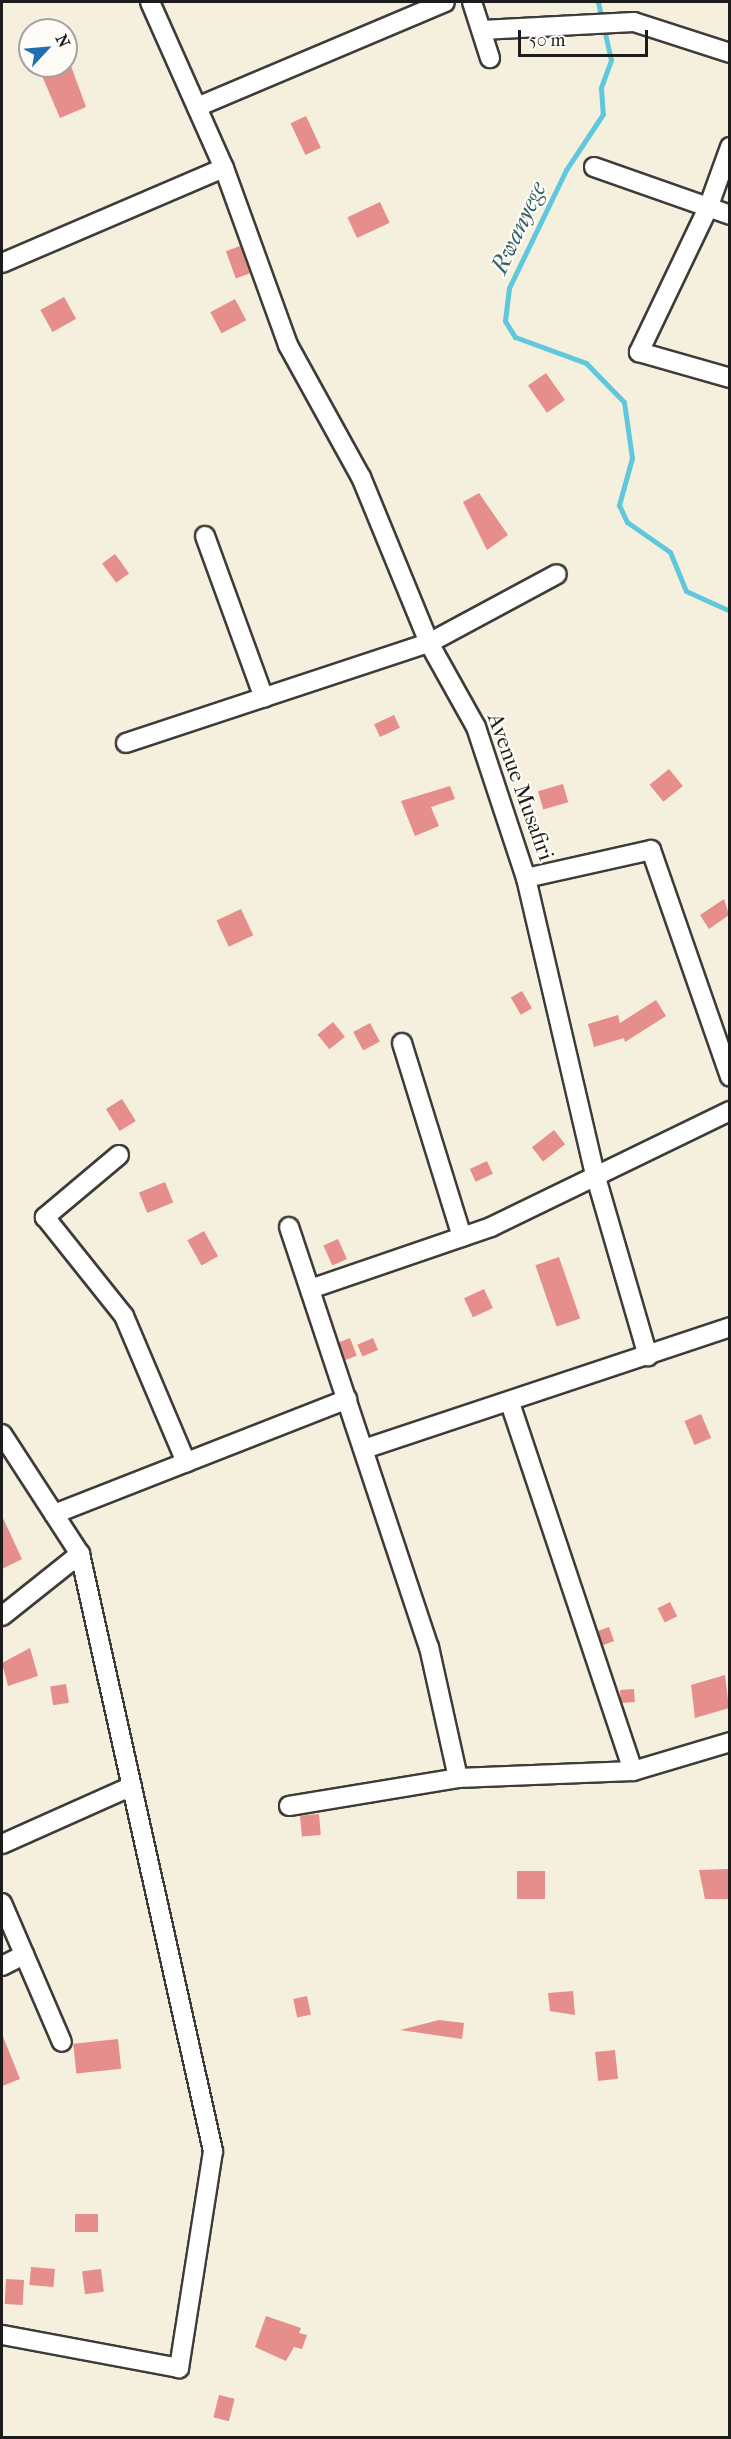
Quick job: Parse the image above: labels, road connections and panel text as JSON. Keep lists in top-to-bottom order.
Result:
{
  "streets": {
    "street": ["Avenue Musafiri"]
  },
  "water": ["Rwanyege"],
  "scale_bar": "50 m",
  "north": "top right"
}
